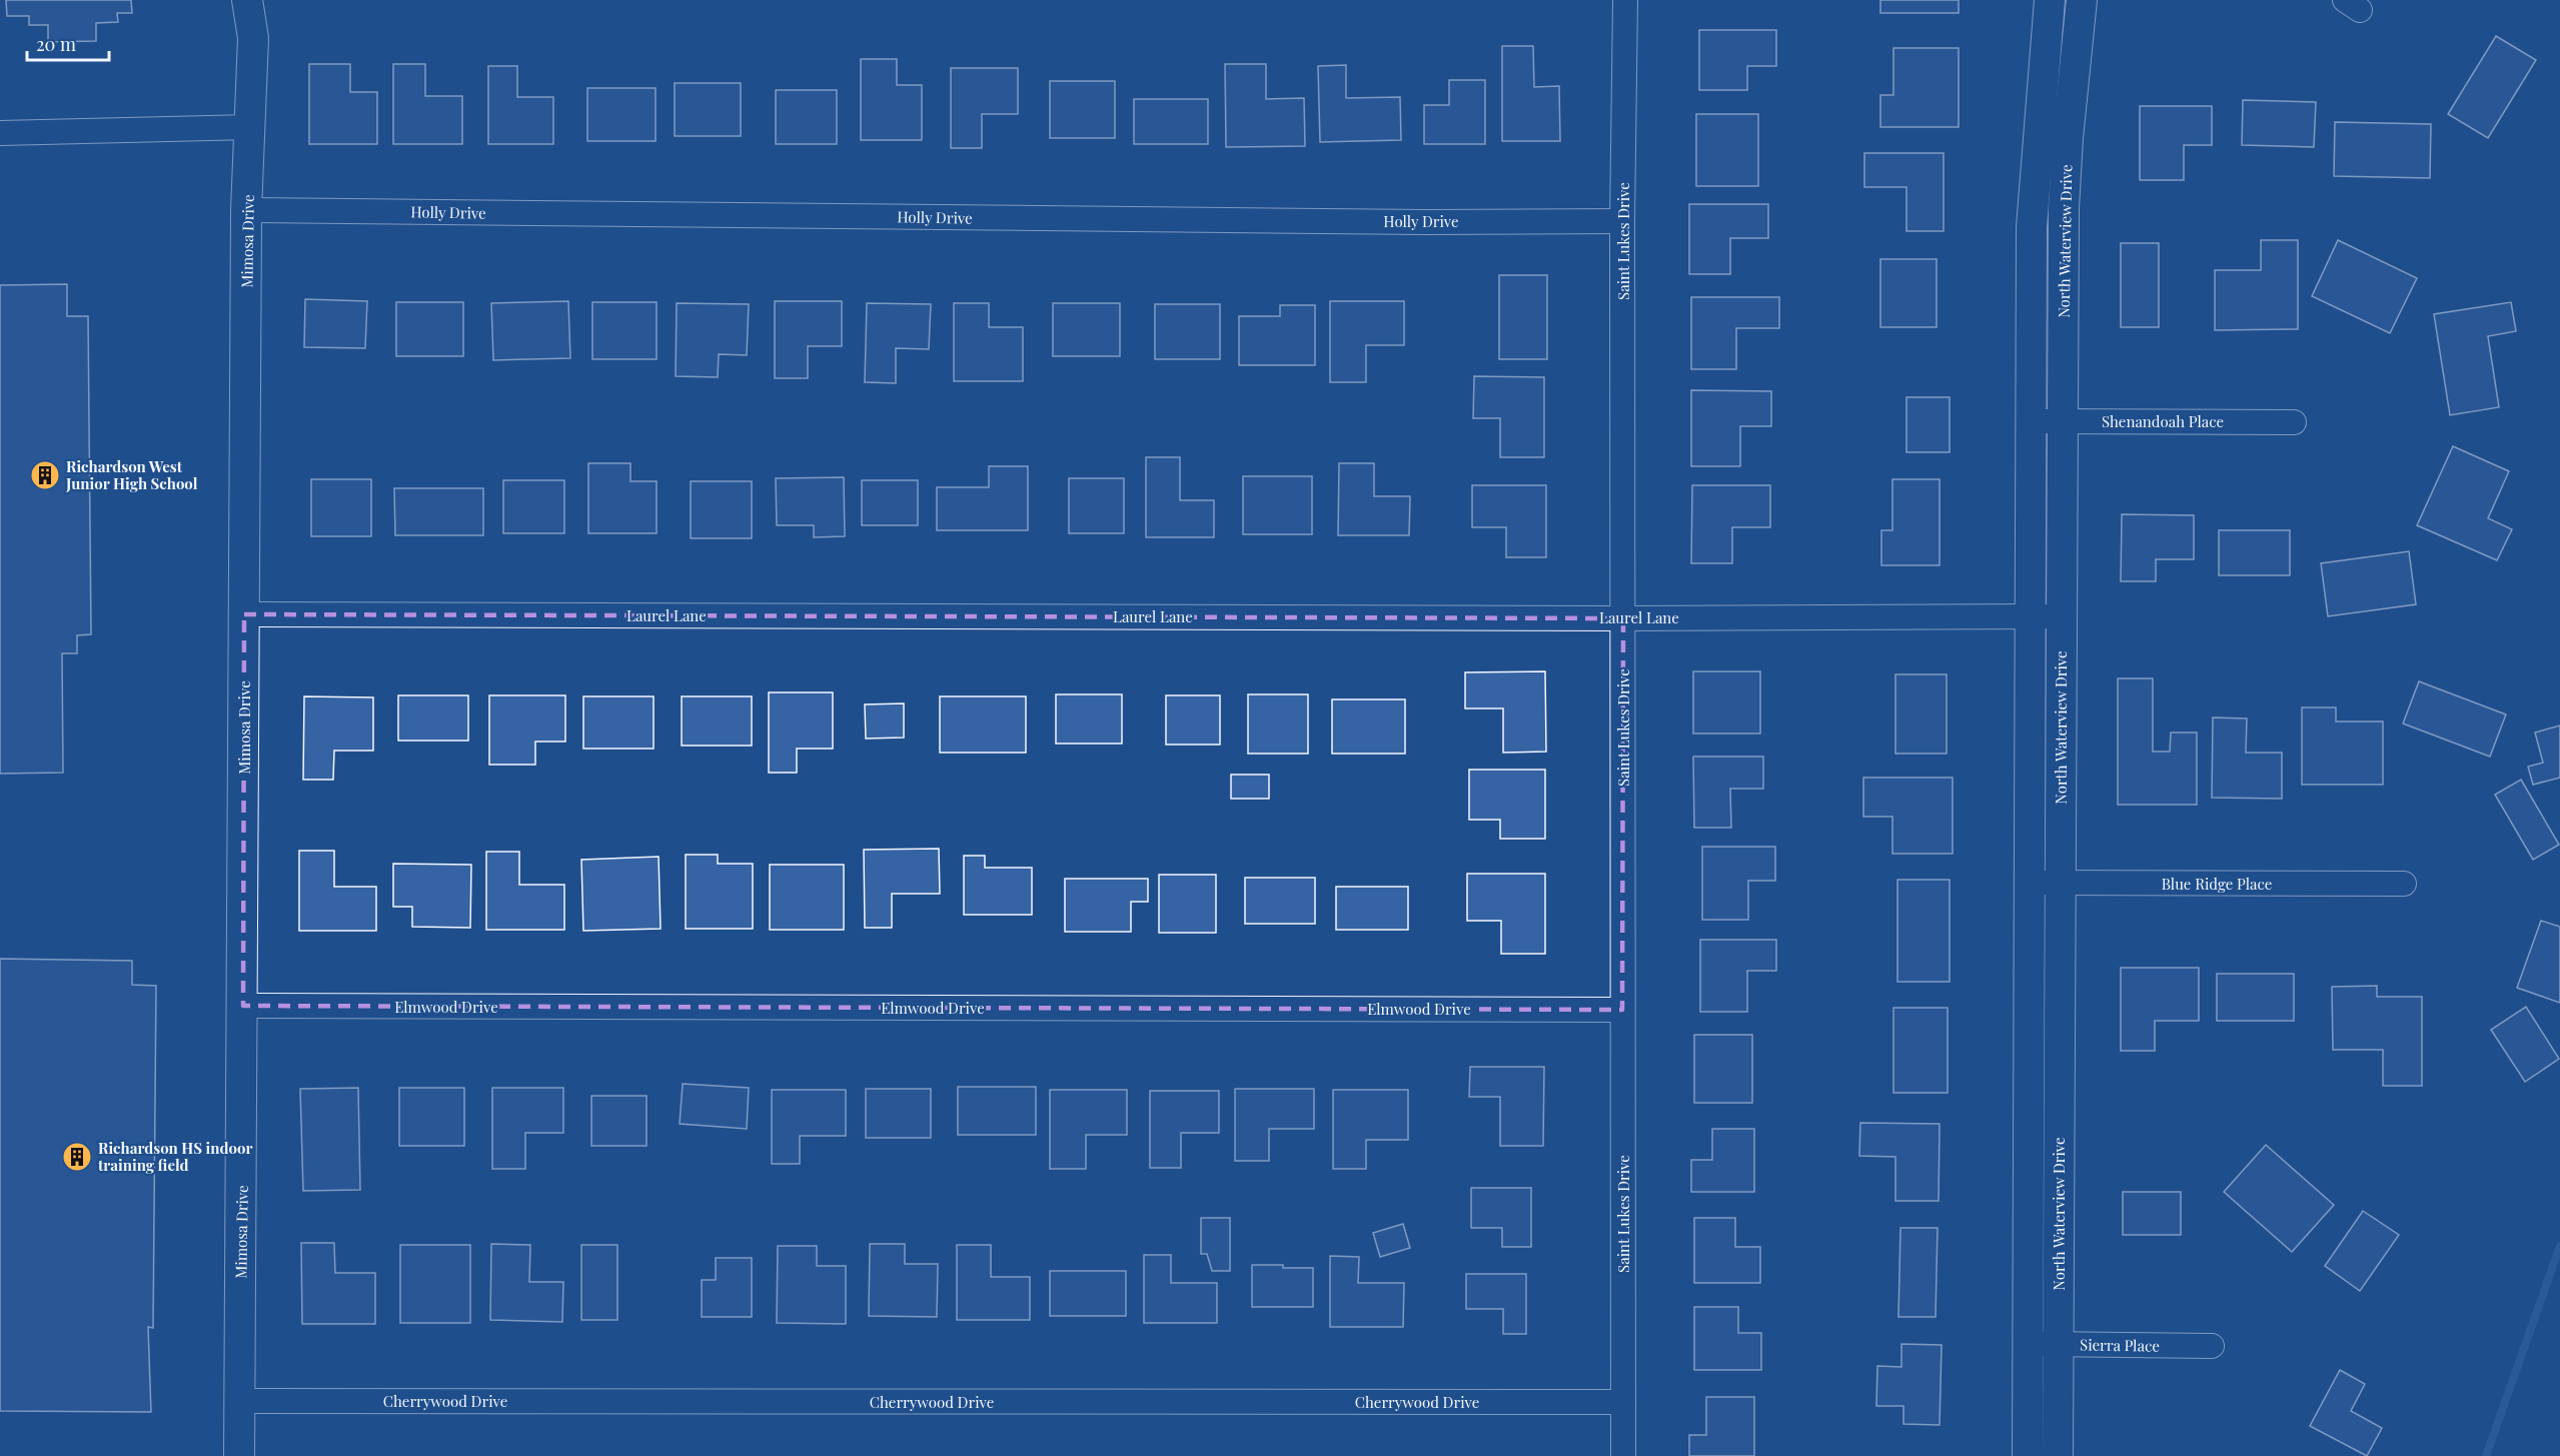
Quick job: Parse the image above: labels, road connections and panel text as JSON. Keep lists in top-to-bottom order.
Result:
{
  "streets": {
    "street": [
      "Holly Drive",
      "Mimosa Drive",
      "Saint Lukes Drive",
      "North Waterview Drive",
      "Shenandoah Place",
      "Laurel Lane",
      "Blue Ridge Place",
      "Elmwood Drive",
      "Sierra Place",
      "Cherrywood Drive"
    ]
  },
  "crossings": [
    ["Holly Drive", "Mimosa Drive"],
    ["Holly Drive", "Saint Lukes Drive"],
    ["Mimosa Drive", "Laurel Lane"],
    ["Mimosa Drive", "Elmwood Drive"],
    ["Mimosa Drive", "Cherrywood Drive"],
    ["Saint Lukes Drive", "Laurel Lane"],
    ["Saint Lukes Drive", "Elmwood Drive"],
    ["Saint Lukes Drive", "Cherrywood Drive"],
    ["North Waterview Drive", "Shenandoah Place"],
    ["North Waterview Drive", "Laurel Lane"],
    ["North Waterview Drive", "Blue Ridge Place"],
    ["North Waterview Drive", "Sierra Place"]
  ],
  "places": {
    "building": ["Richardson West Junior High School", "Richardson HS indoor training field"]
  },
  "scale_bar": "20 m"
}
